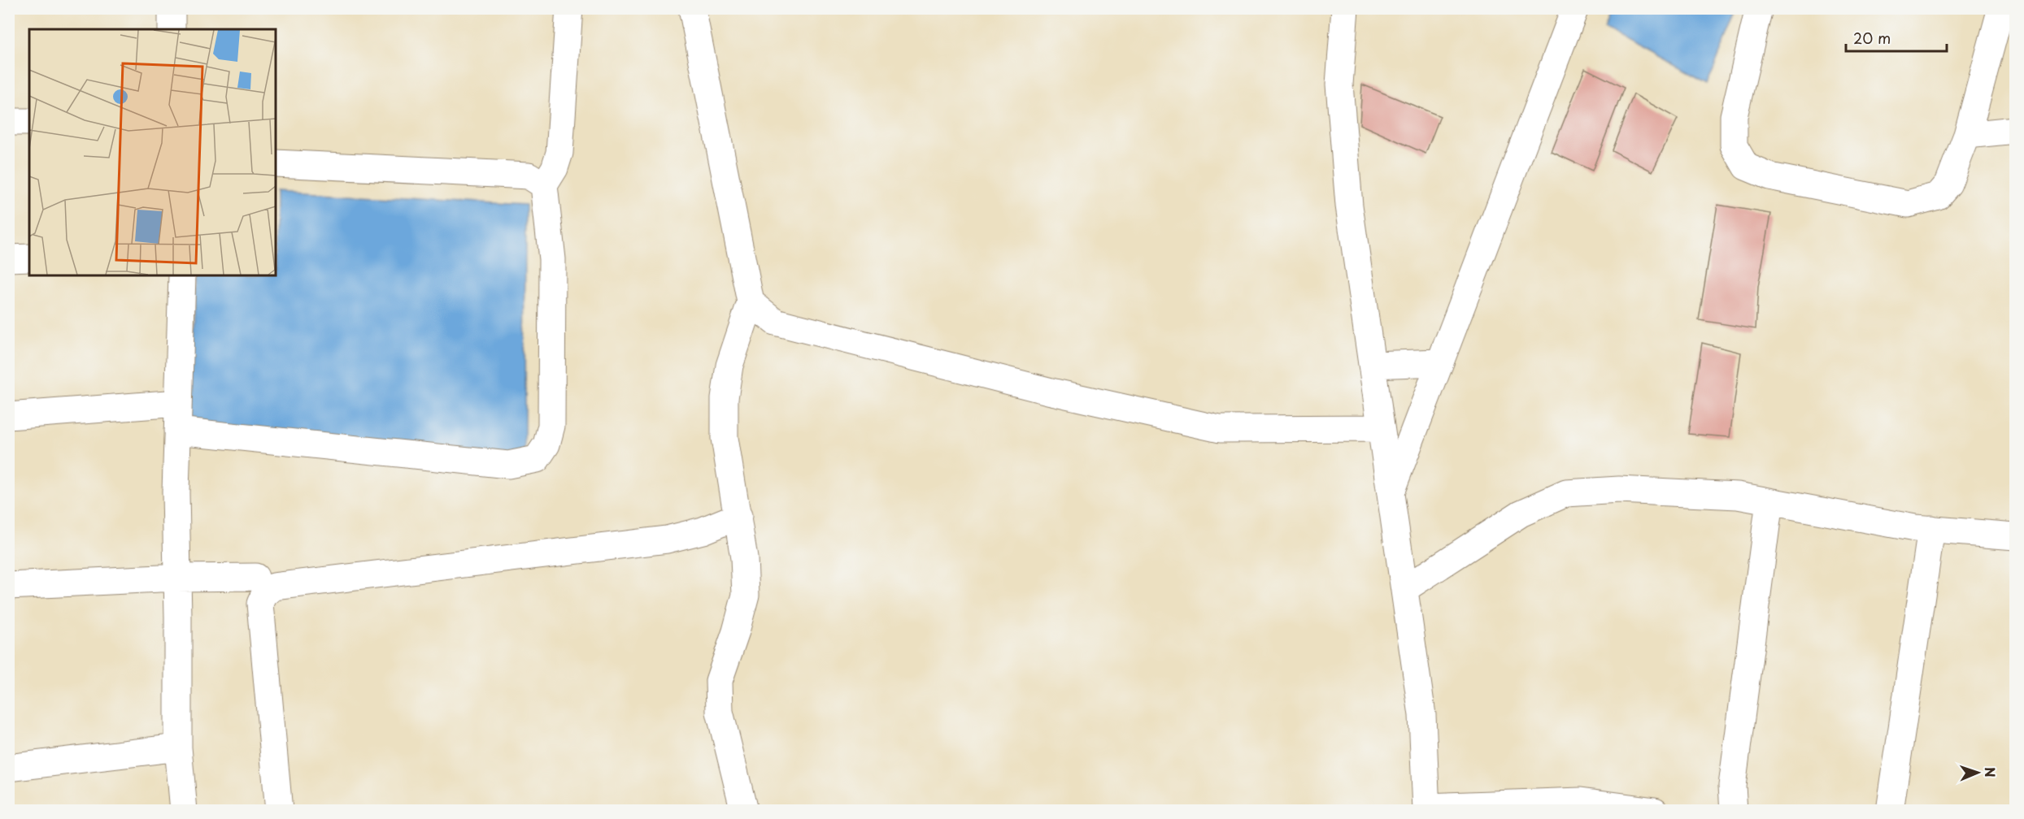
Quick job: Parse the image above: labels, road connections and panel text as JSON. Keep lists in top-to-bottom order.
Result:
{
  "scale_bar": "20 m",
  "north": "right"
}
